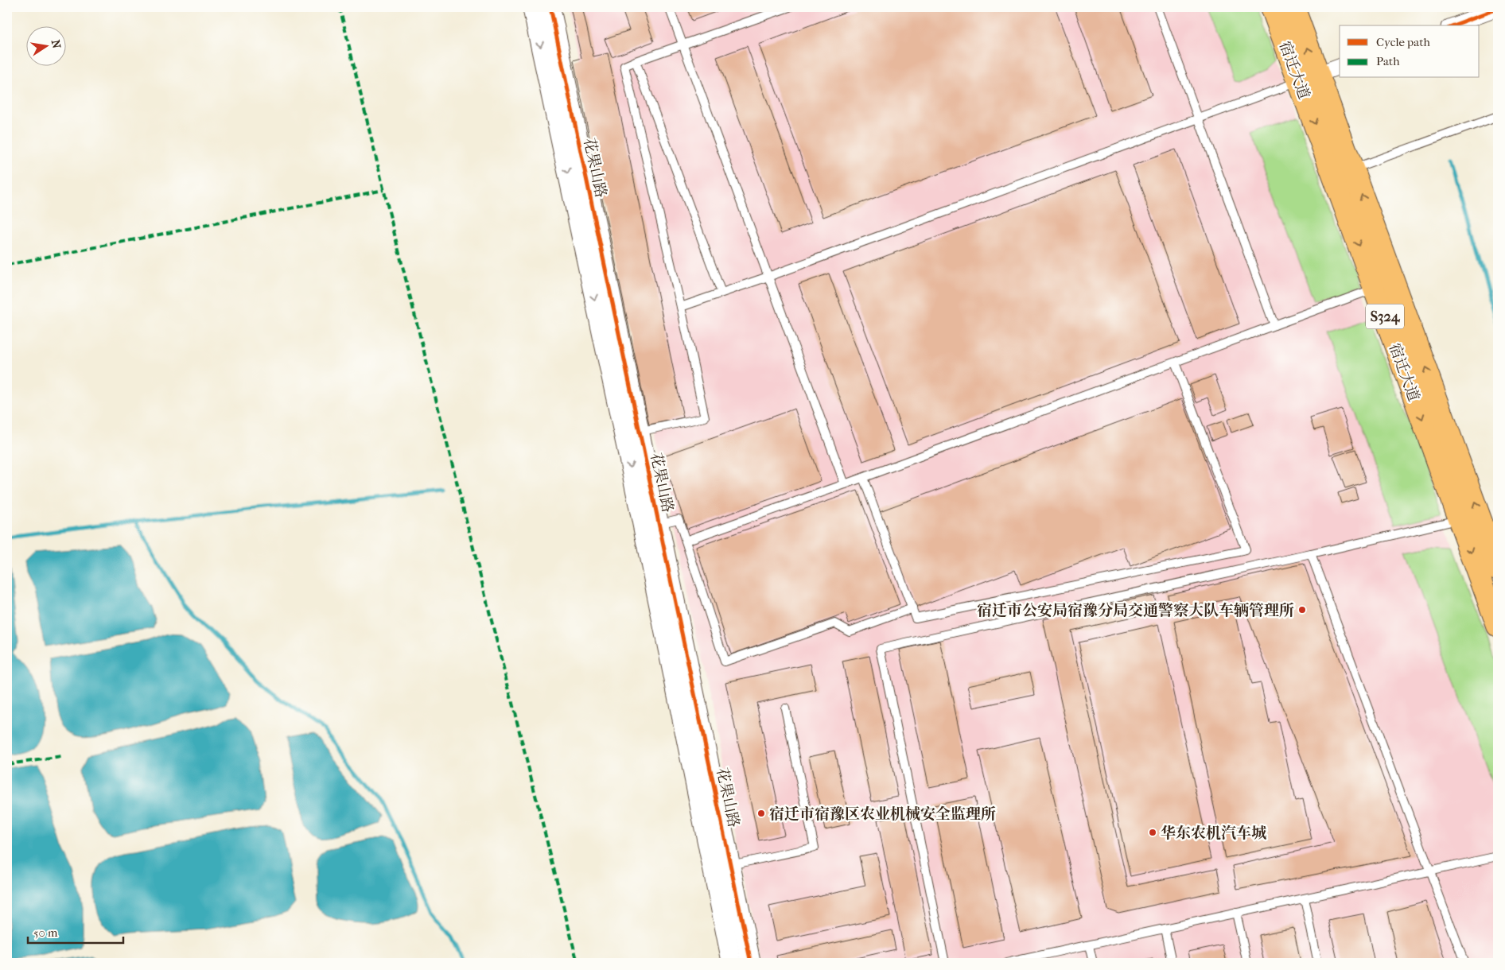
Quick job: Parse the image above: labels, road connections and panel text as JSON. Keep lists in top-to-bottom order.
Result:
{
  "streets": {
    "main road": ["宿迁大道", "S324"],
    "street": ["花果山路"]
  },
  "places": ["宿迁市公安局宿豫分局交通警察大队车辆管理所", "宿迁市宿豫区农业机械安全监理所", "华东农机汽车城"],
  "legend": ["Cycle path", "Path"],
  "scale_bar": "50 m",
  "north": "right"
}
